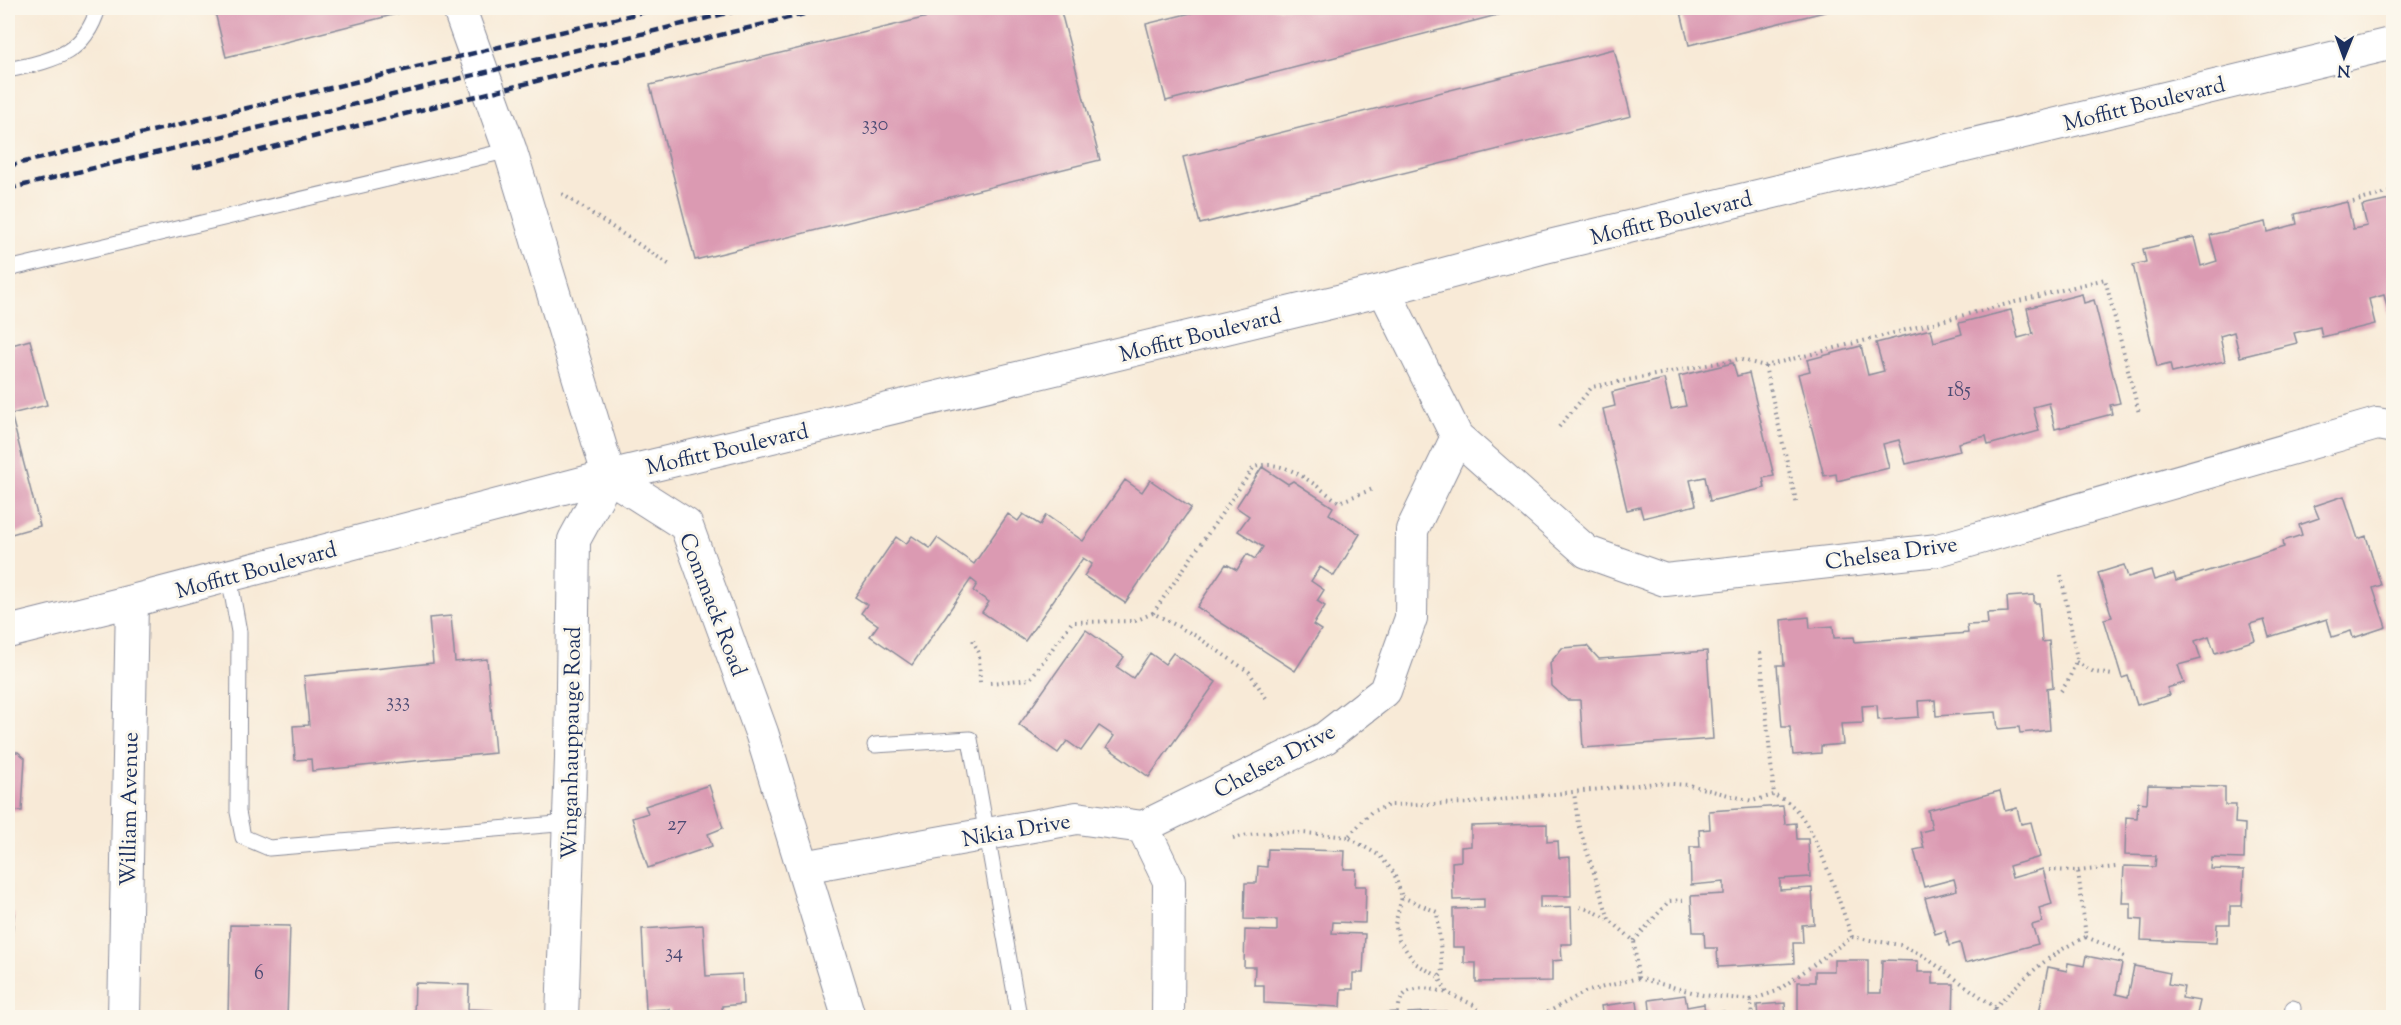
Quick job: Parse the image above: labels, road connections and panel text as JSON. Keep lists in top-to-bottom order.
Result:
{
  "streets": {
    "street": [
      "Moffitt Boulevard",
      "Chelsea Drive",
      "Commack Road",
      "Winganhauppauge Road",
      "William Avenue",
      "Nikia Drive"
    ]
  },
  "crossings": [
    ["Moffitt Boulevard", "Chelsea Drive"],
    ["Moffitt Boulevard", "Commack Road"],
    ["Moffitt Boulevard", "Winganhauppauge Road"],
    ["Moffitt Boulevard", "William Avenue"],
    ["Chelsea Drive", "Nikia Drive"],
    ["Commack Road", "Winganhauppauge Road"],
    ["Commack Road", "Nikia Drive"]
  ],
  "house_numbers": [
    "330",
    "185",
    "333",
    "27",
    "34",
    "6"
  ],
  "north": "bottom"
}
